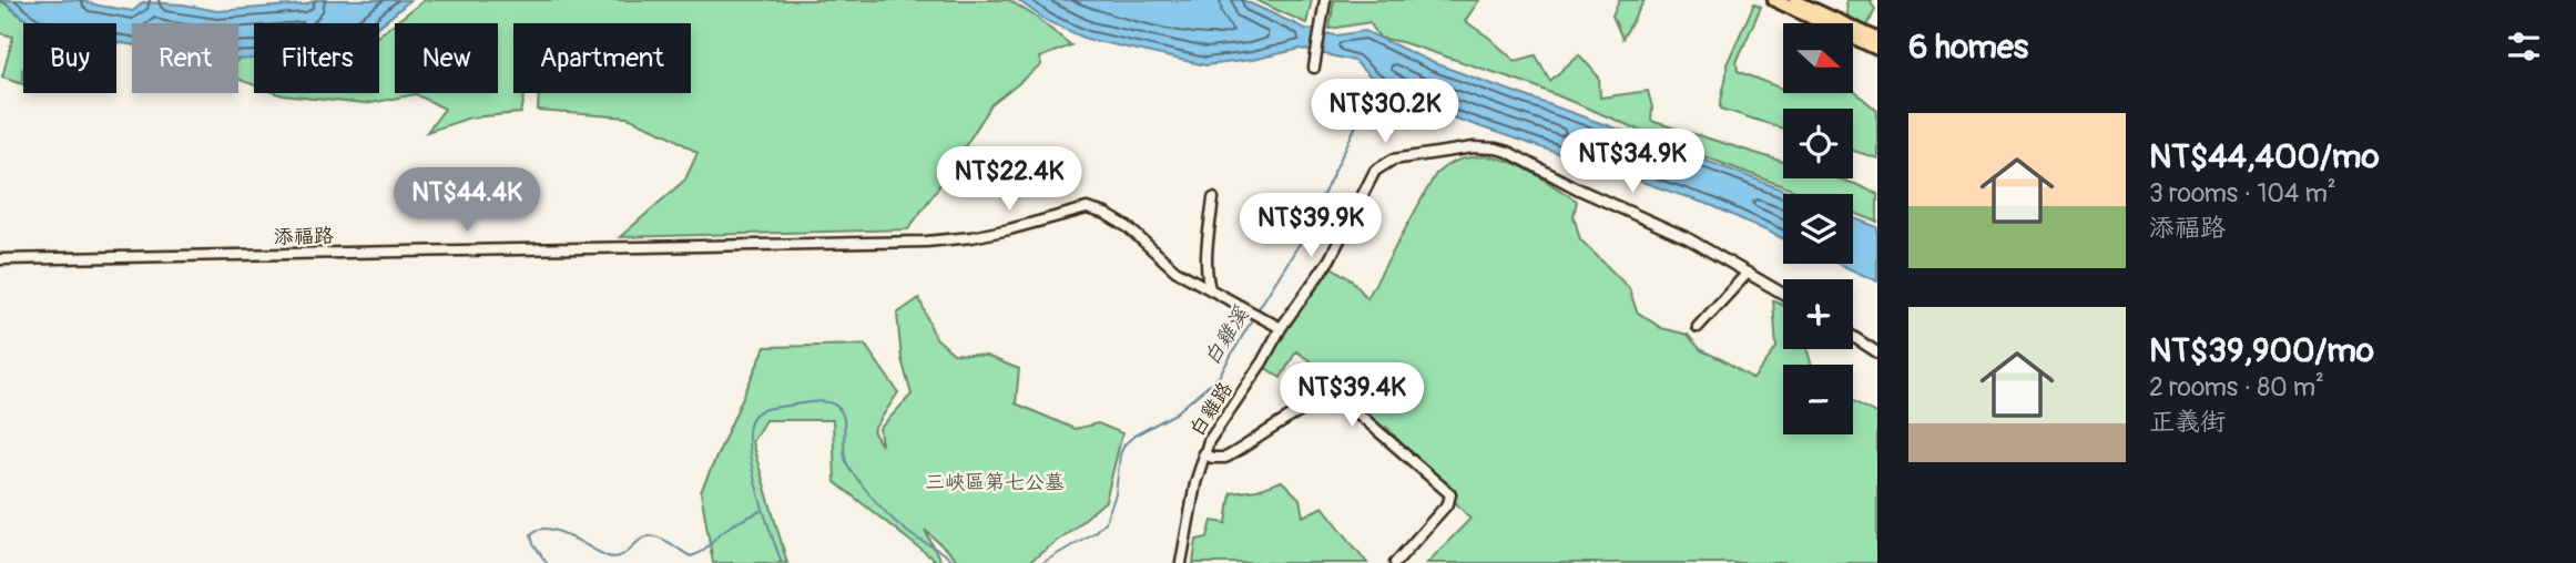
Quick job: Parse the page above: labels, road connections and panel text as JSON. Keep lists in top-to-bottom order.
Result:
{
  "streets": {
    "street": ["添福路", "白雞路"]
  },
  "water": ["白雞溪"],
  "parks": ["三峽區第七公墓"],
  "north": "right",
  "page": {
    "heading": "6 homes",
    "map_buttons": ["+", "−"],
    "chip": [
      "Buy",
      "Rent",
      "Filters",
      "New",
      "Apartment"
    ],
    "price": [
      "NT$30.2K",
      "NT$34.9K",
      "NT$22.4K",
      "NT$44.4K",
      "NT$39.9K",
      "NT$39.4K"
    ],
    "list": [
      {
        "name": "NT$44,400/mo",
        "note": "3 rooms · 104 m² · 添福路"
      },
      {
        "name": "NT$39,900/mo",
        "note": "2 rooms · 80 m² · 正義街"
      }
    ]
  }
}
